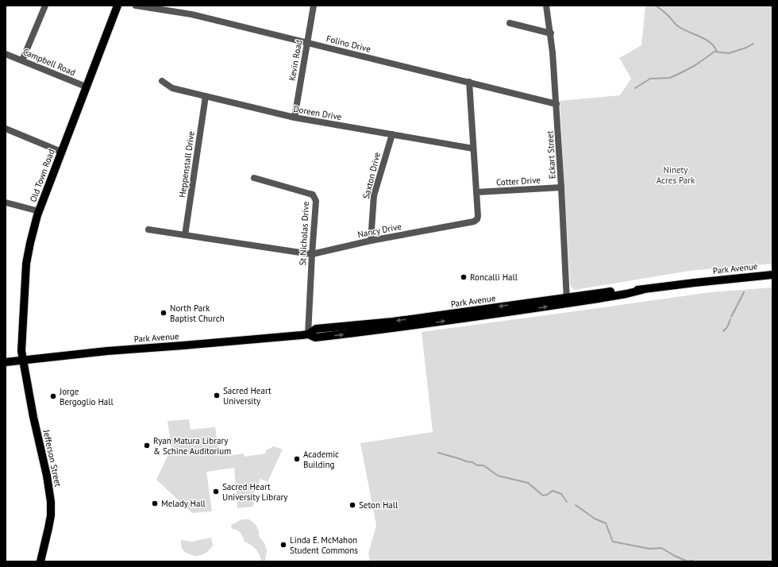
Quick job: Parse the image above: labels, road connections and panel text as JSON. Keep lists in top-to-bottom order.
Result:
{
  "streets": {
    "main road": ["Old Town Road", "Park Avenue", "Jefferson Street"],
    "street": [
      "Folino Drive",
      "Kevin Road",
      "Campbell Road",
      "Doreen Drive",
      "Eckart Street",
      "Heppenstall Drive",
      "Saxton Drive",
      "Cotter Drive",
      "Nancy Drive",
      "St Nicholas Drive"
    ]
  },
  "crossings": [
    ["Folino Drive", "Kevin Road"],
    ["Folino Drive", "Eckart Street"],
    ["Folino Drive", "Nancy Drive"],
    ["Kevin Road", "Doreen Drive"],
    ["Campbell Road", "Old Town Road"],
    ["Doreen Drive", "Heppenstall Drive"],
    ["Doreen Drive", "Saxton Drive"],
    ["Doreen Drive", "Nancy Drive"],
    ["Eckart Street", "Cotter Drive"],
    ["Eckart Street", "Park Avenue"],
    ["Heppenstall Drive", "Nancy Drive"],
    ["Old Town Road", "Park Avenue"],
    ["Old Town Road", "Jefferson Street"],
    ["Saxton Drive", "Nancy Drive"],
    ["Cotter Drive", "Nancy Drive"],
    ["Nancy Drive", "St Nicholas Drive"],
    ["St Nicholas Drive", "Park Avenue"],
    ["Park Avenue", "Jefferson Street"]
  ],
  "parks": ["Ninety Acres Park"],
  "places": [
    "Roncalli Hall",
    "North Park Baptist Church",
    "Sacred Heart University",
    "Jorge Bergoglio Hall",
    "Ryan Matura Library & Schine Auditorium",
    "Academic Building",
    "Sacred Heart University Library",
    "Melady Hall",
    "Seton Hall",
    "Linda E. McMahon Student Commons"
  ]
}
